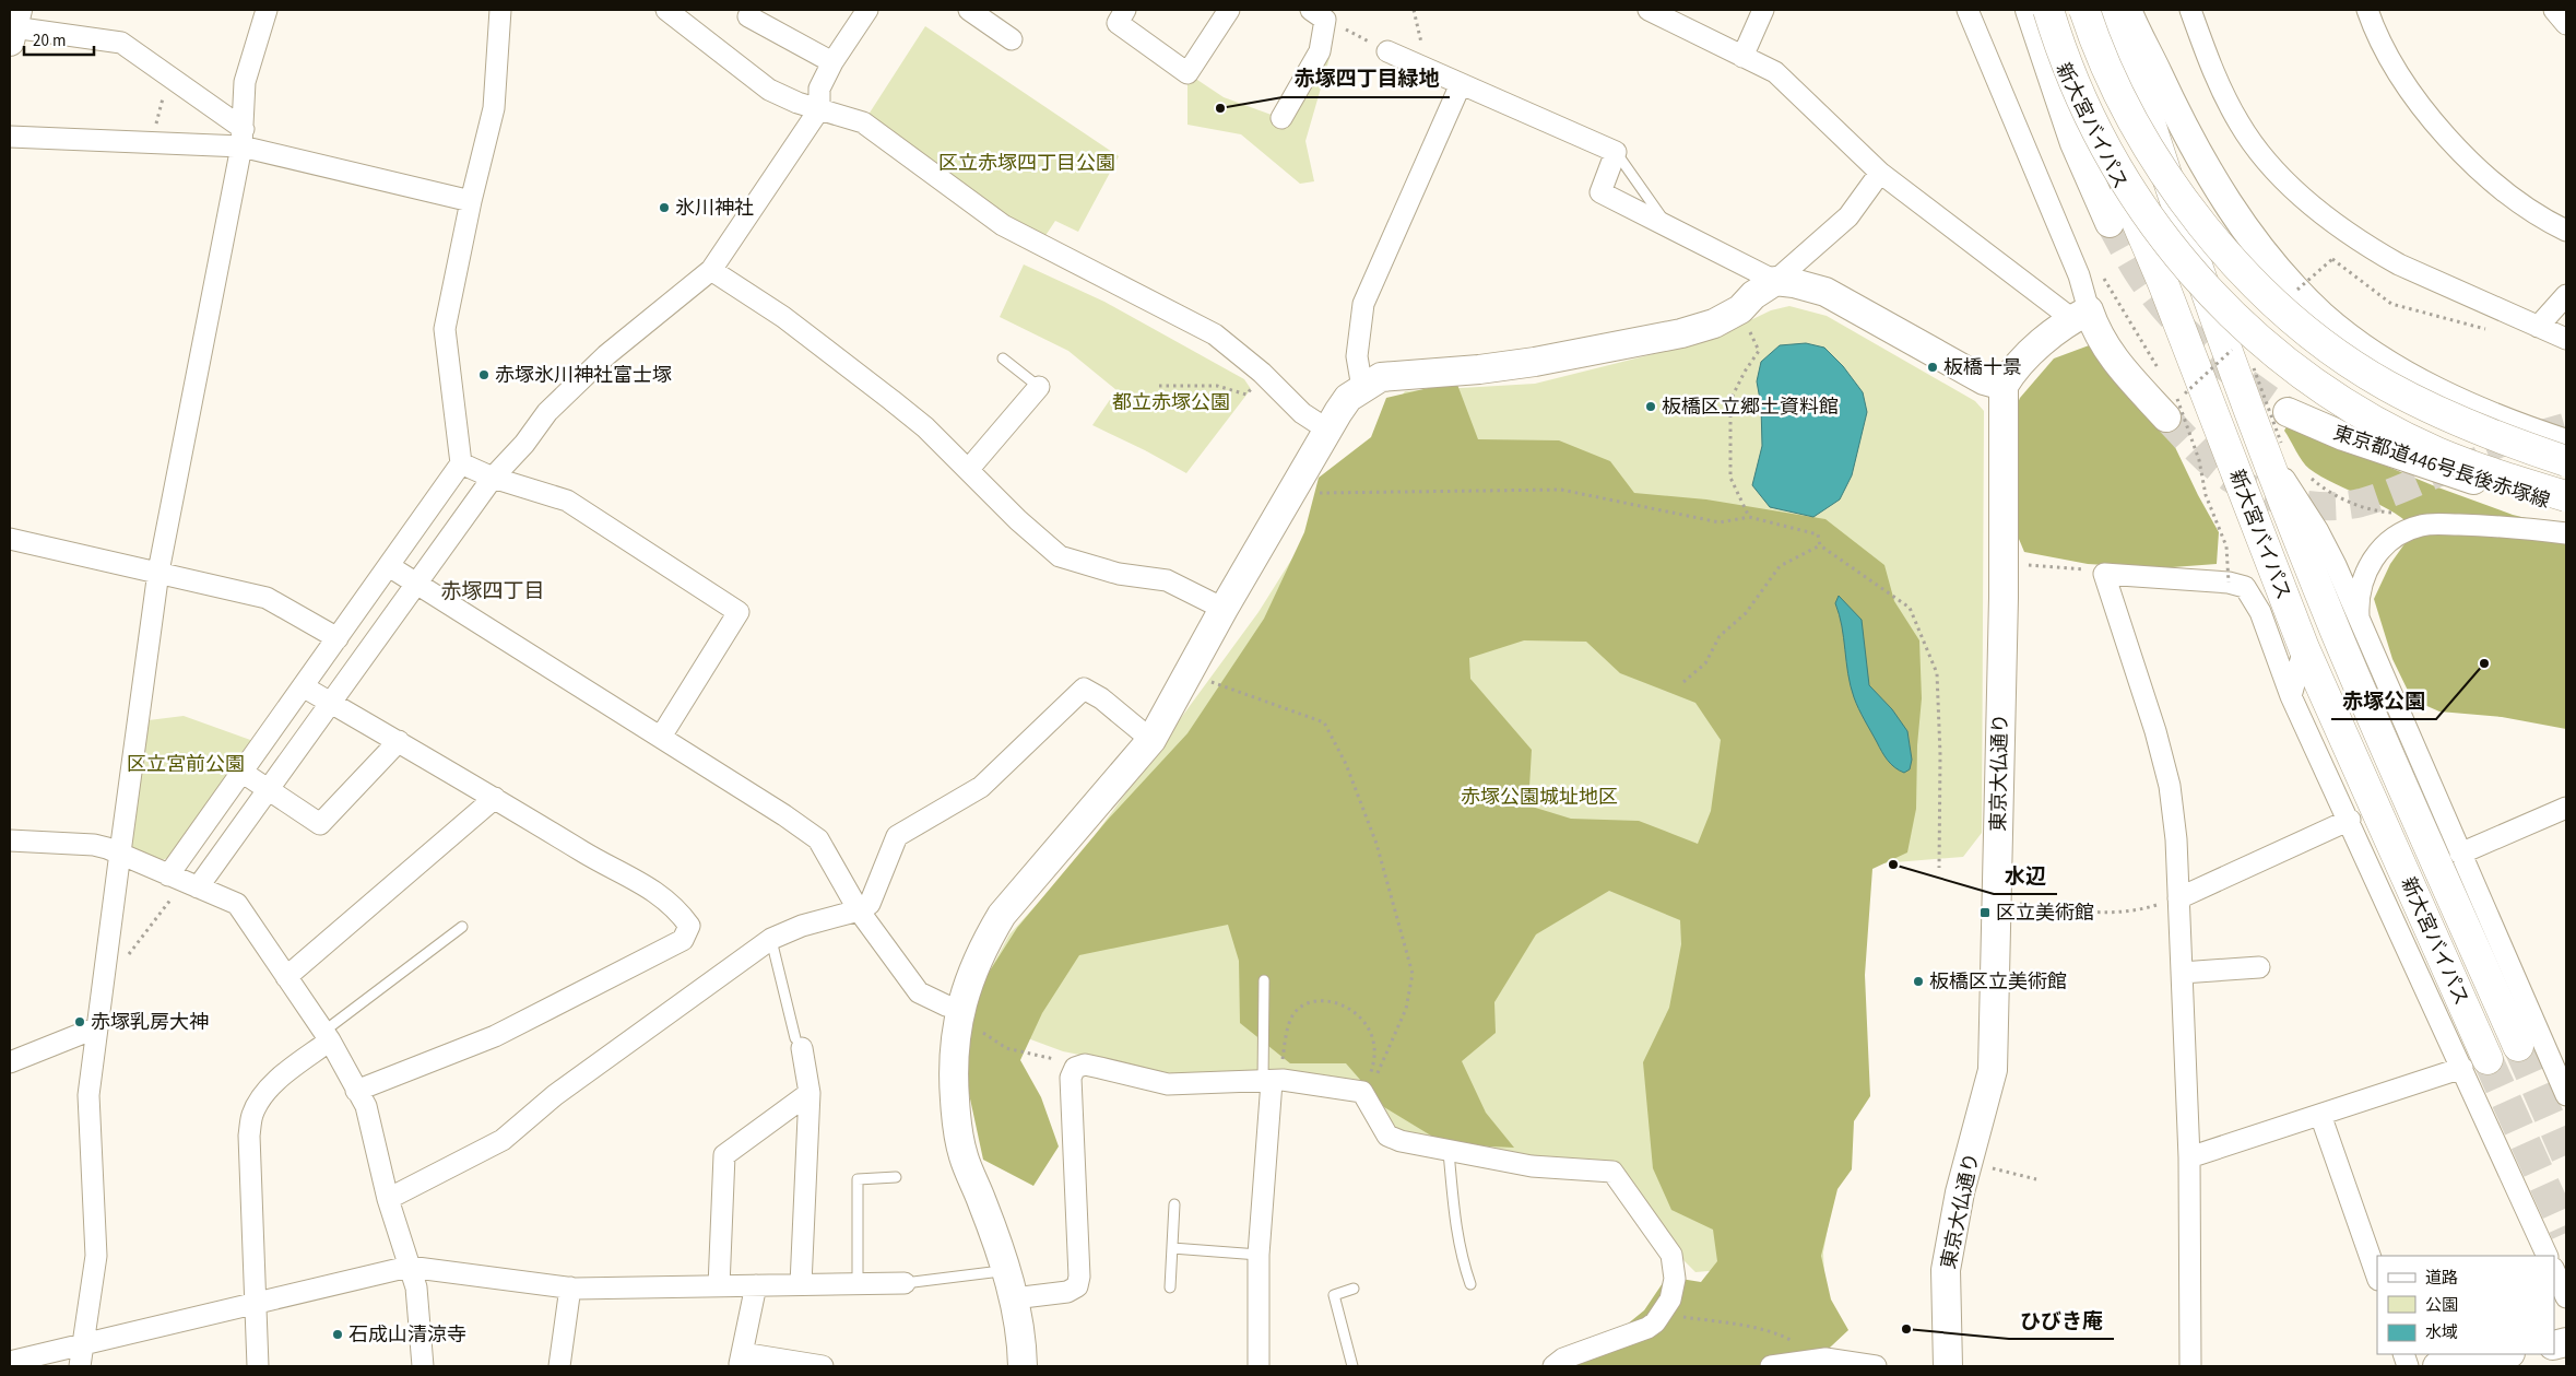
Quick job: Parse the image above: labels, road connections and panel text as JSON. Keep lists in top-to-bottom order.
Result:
{
  "streets": {
    "highway": ["新大宮バイパス"],
    "street": ["東京都道446号長後赤塚線", "東京大仏通り"]
  },
  "districts": ["赤塚四丁目"],
  "parks": [
    "区立赤塚四丁目公園",
    "都立赤塚公園",
    "区立宮前公園",
    "赤塚公園城址地区"
  ],
  "places": {
    "other": [
      "赤塚四丁目緑地",
      "氷川神社",
      "板橋十景",
      "赤塚氷川神社富士塚",
      "板橋区立郷土資料館",
      "赤塚公園",
      "水辺",
      "板橋区立美術館",
      "赤塚乳房大神",
      "ひびき庵",
      "石成山清涼寺"
    ],
    "transit": ["区立美術館"]
  },
  "legend": ["道路", "公園", "水域"],
  "scale_bar": "20 m"
}
